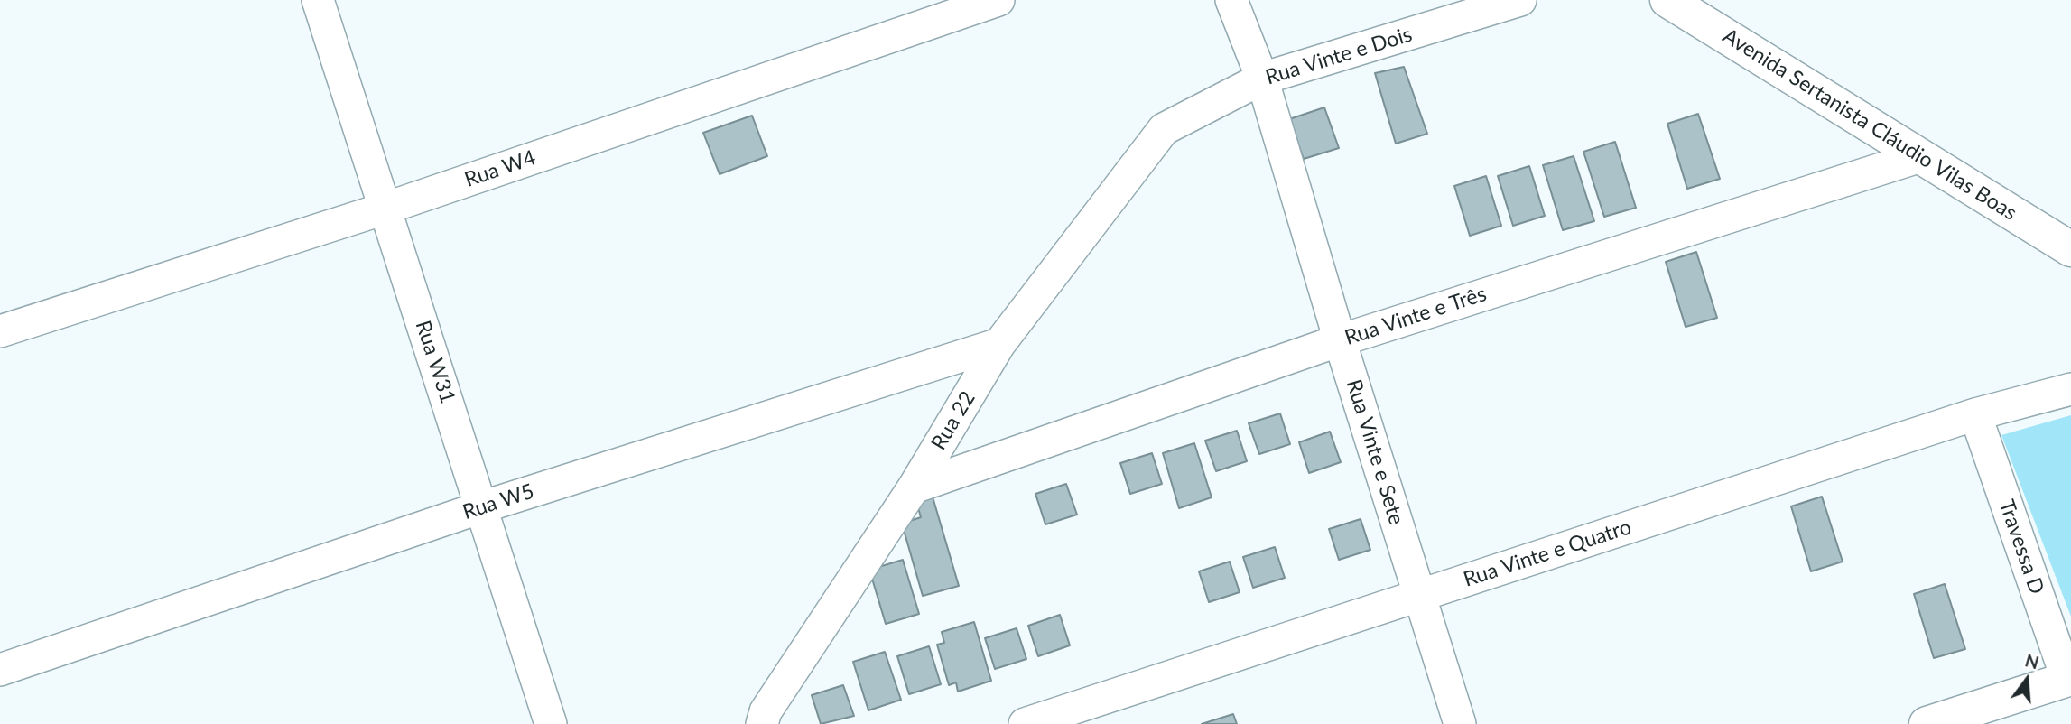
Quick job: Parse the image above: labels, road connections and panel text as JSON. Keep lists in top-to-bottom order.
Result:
{
  "streets": {
    "street": [
      "Rua Vinte e Dois",
      "Avenida Sertanista Cláudio Vilas Boas",
      "Rua W4",
      "Rua Vinte e Três",
      "Rua W31",
      "Rua 22",
      "Rua Vinte e Sete",
      "Rua W5",
      "Travessa D",
      "Rua Vinte e Quatro"
    ]
  },
  "crossings": [
    ["Rua Vinte e Dois", "Rua 22"],
    ["Rua Vinte e Dois", "Rua Vinte e Sete"],
    ["Avenida Sertanista Cláudio Vilas Boas", "Rua Vinte e Três"],
    ["Rua W4", "Rua W31"],
    ["Rua Vinte e Três", "Rua 22"],
    ["Rua Vinte e Três", "Rua Vinte e Sete"],
    ["Rua W31", "Rua W5"],
    ["Rua 22", "Rua W5"],
    ["Rua Vinte e Sete", "Rua Vinte e Quatro"],
    ["Travessa D", "Rua Vinte e Quatro"]
  ],
  "north": "top"
}
